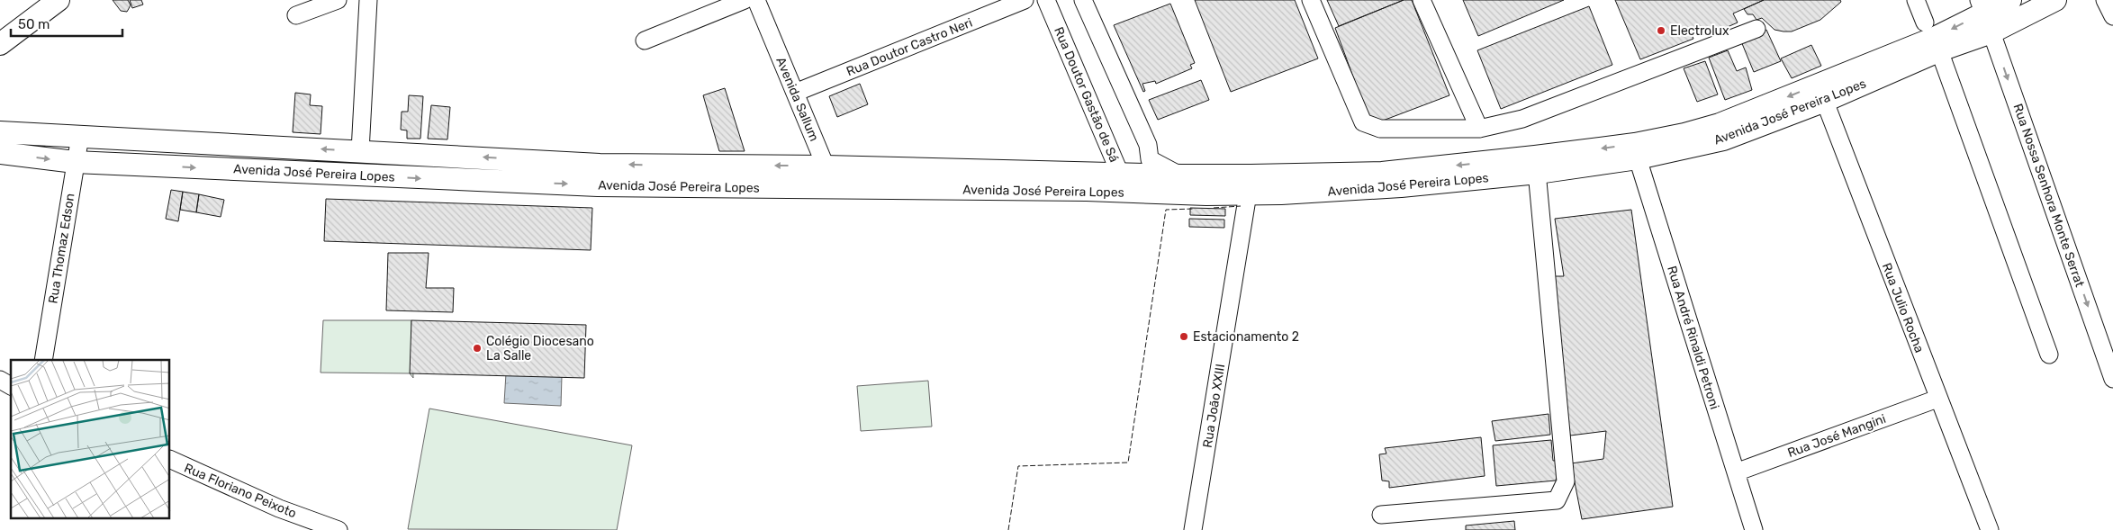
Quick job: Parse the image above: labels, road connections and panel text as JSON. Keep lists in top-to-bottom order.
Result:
{
  "streets": {
    "main road": ["Avenida José Pereira Lopes"],
    "street": [
      "Rua Doutor Castro Neri",
      "Rua Doutor Gastão de Sá",
      "Avenida Sallum",
      "Rua Nossa Senhora Monte Serrat",
      "Rua Thomaz Edson",
      "Rua Julio Rocha",
      "Rua André Rinaldi Petroni",
      "Rua João XXIII",
      "Rua José Mangini",
      "Rua Floriano Peixoto"
    ]
  },
  "crossings": [
    ["Rua Doutor Castro Neri", "Avenida Sallum"],
    ["Rua Doutor Gastão de Sá", "Avenida José Pereira Lopes"],
    ["Avenida Sallum", "Avenida José Pereira Lopes"],
    ["Avenida José Pereira Lopes", "Rua Nossa Senhora Monte Serrat"],
    ["Avenida José Pereira Lopes", "Rua Thomaz Edson"],
    ["Avenida José Pereira Lopes", "Rua Julio Rocha"],
    ["Avenida José Pereira Lopes", "Rua André Rinaldi Petroni"],
    ["Avenida José Pereira Lopes", "Rua João XXIII"],
    ["Rua Julio Rocha", "Rua José Mangini"],
    ["Rua André Rinaldi Petroni", "Rua José Mangini"]
  ],
  "places": ["Electrolux", "Estacionamento 2", "Colégio Diocesano La Salle"],
  "scale_bar": "50 m"
}
